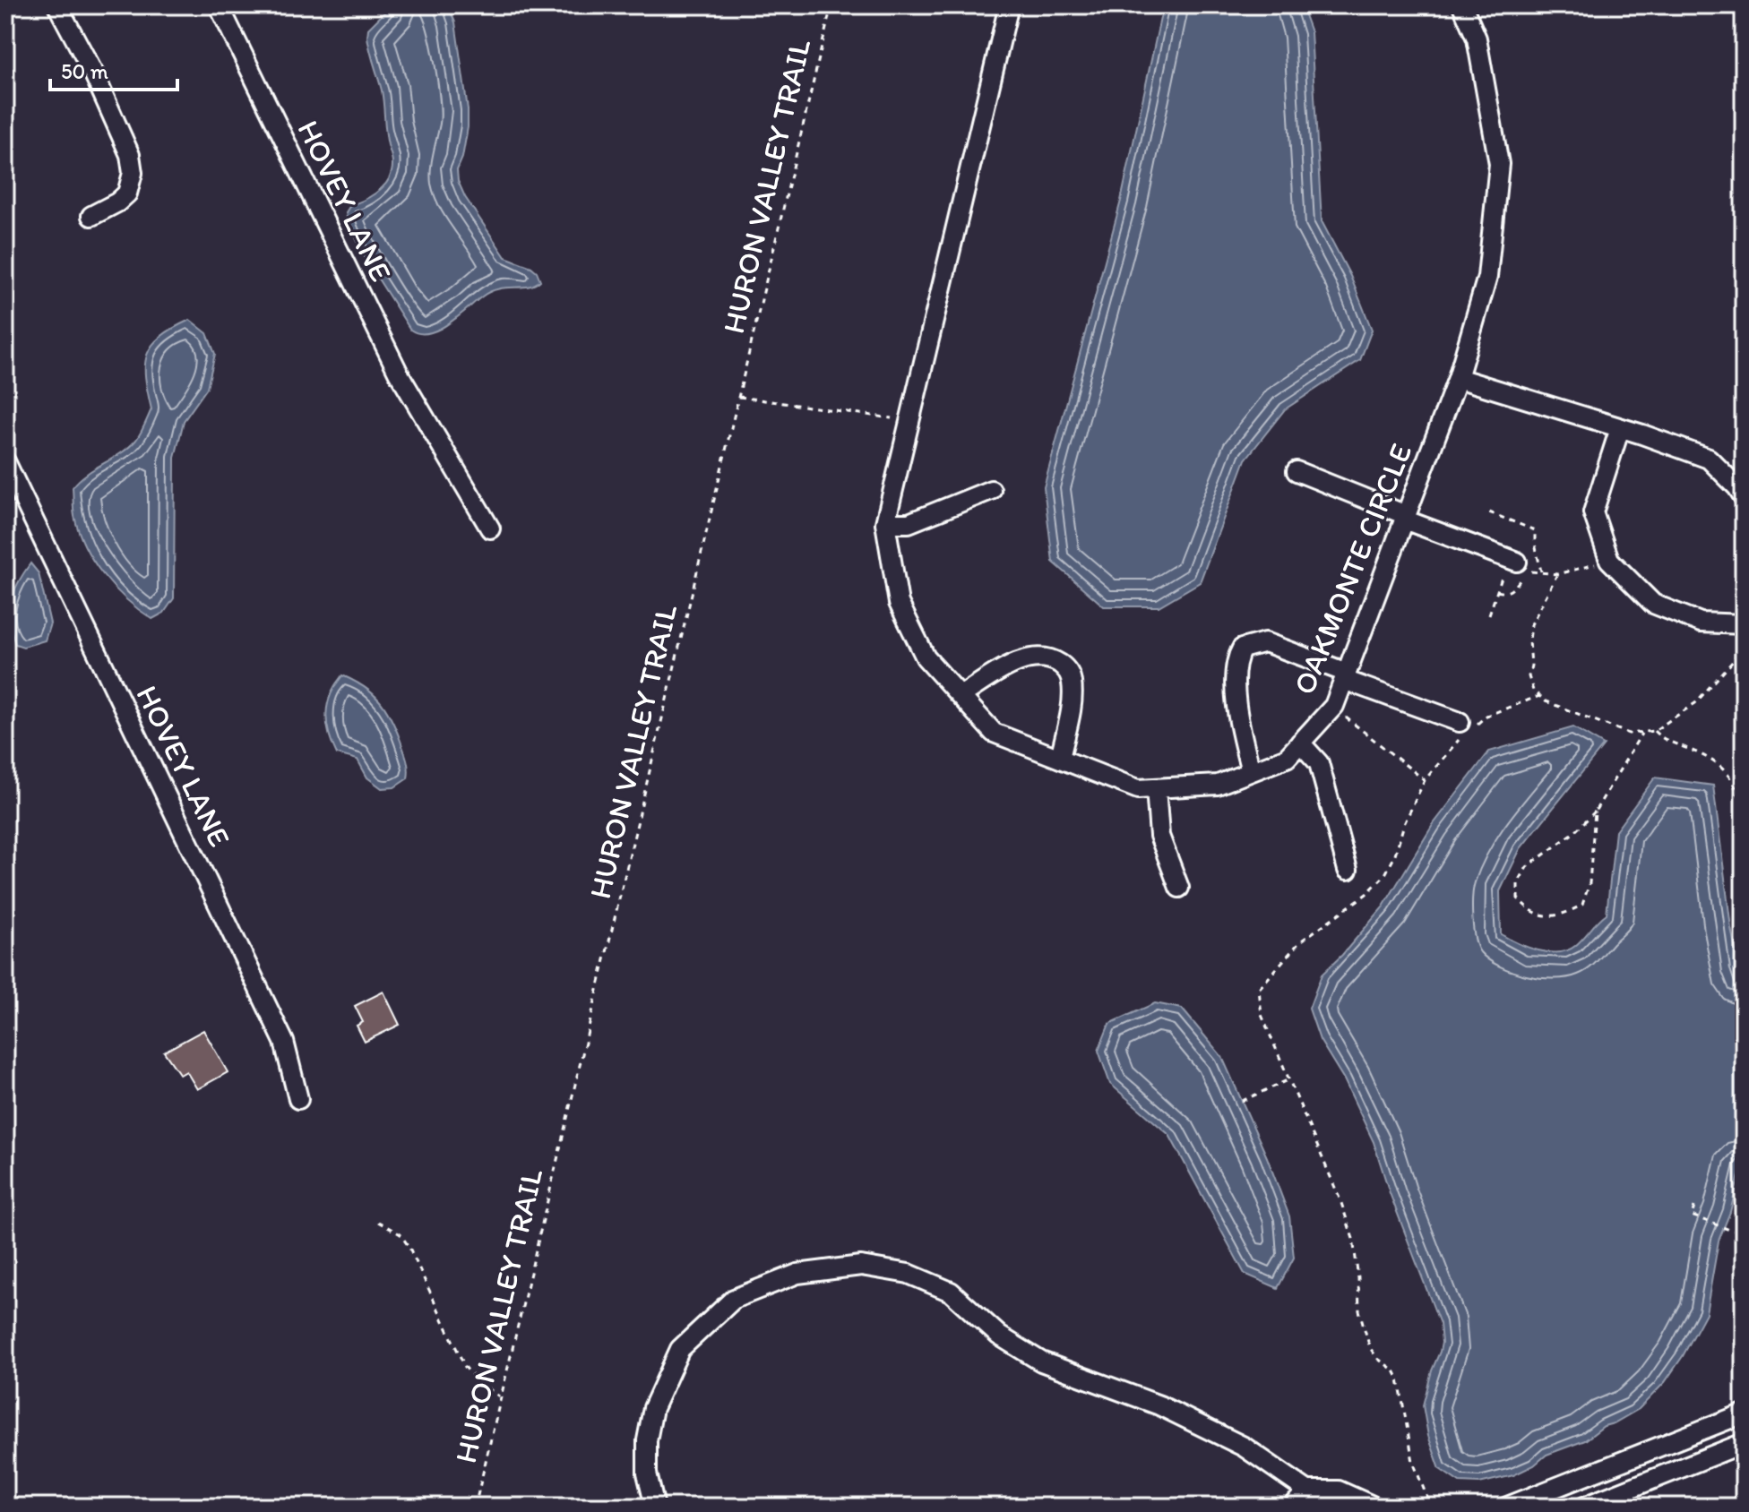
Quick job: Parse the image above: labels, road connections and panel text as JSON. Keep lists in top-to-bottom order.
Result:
{
  "streets": {
    "street": ["HOVEY LANE", "OAKMONTE CIRCLE"],
    "path": ["HURON VALLEY TRAIL"]
  },
  "scale_bar": "50 m"
}
